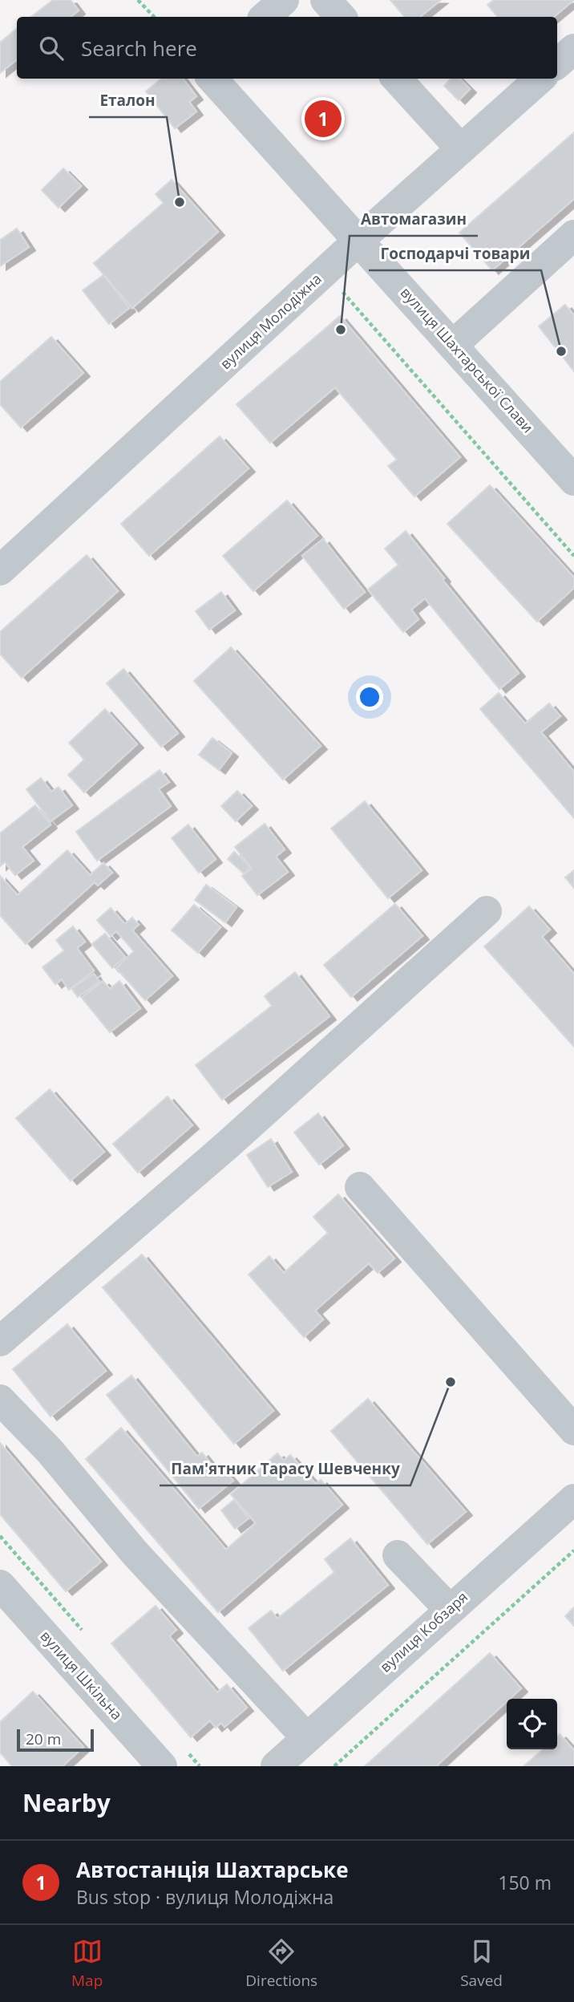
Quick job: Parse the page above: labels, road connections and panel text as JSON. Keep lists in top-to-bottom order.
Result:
{
  "streets": {
    "street": [
      "вулиця Молодіжна",
      "вулиця Шахтарської Слави",
      "вулиця Кобзаря",
      "вулиця Шкільна"
    ]
  },
  "crossings": [
    ["вулиця Молодіжна", "вулиця Шахтарської Слави"]
  ],
  "places": [
    "Еталон",
    "Автомагазин",
    "Господарчі товари",
    "Пам'ятник Тарасу Шевченку"
  ],
  "scale_bar": "20 m",
  "page": {
    "search": "Search here",
    "pins": "1",
    "scale": "20 m",
    "heading": "Nearby",
    "list": [
      {
        "mark": "1",
        "name": "Автостанція Шахтарське",
        "note": "Bus stop · вулиця Молодіжна",
        "value": "150 m"
      }
    ],
    "nav": ["Map", "Directions", "Saved"]
  }
}
